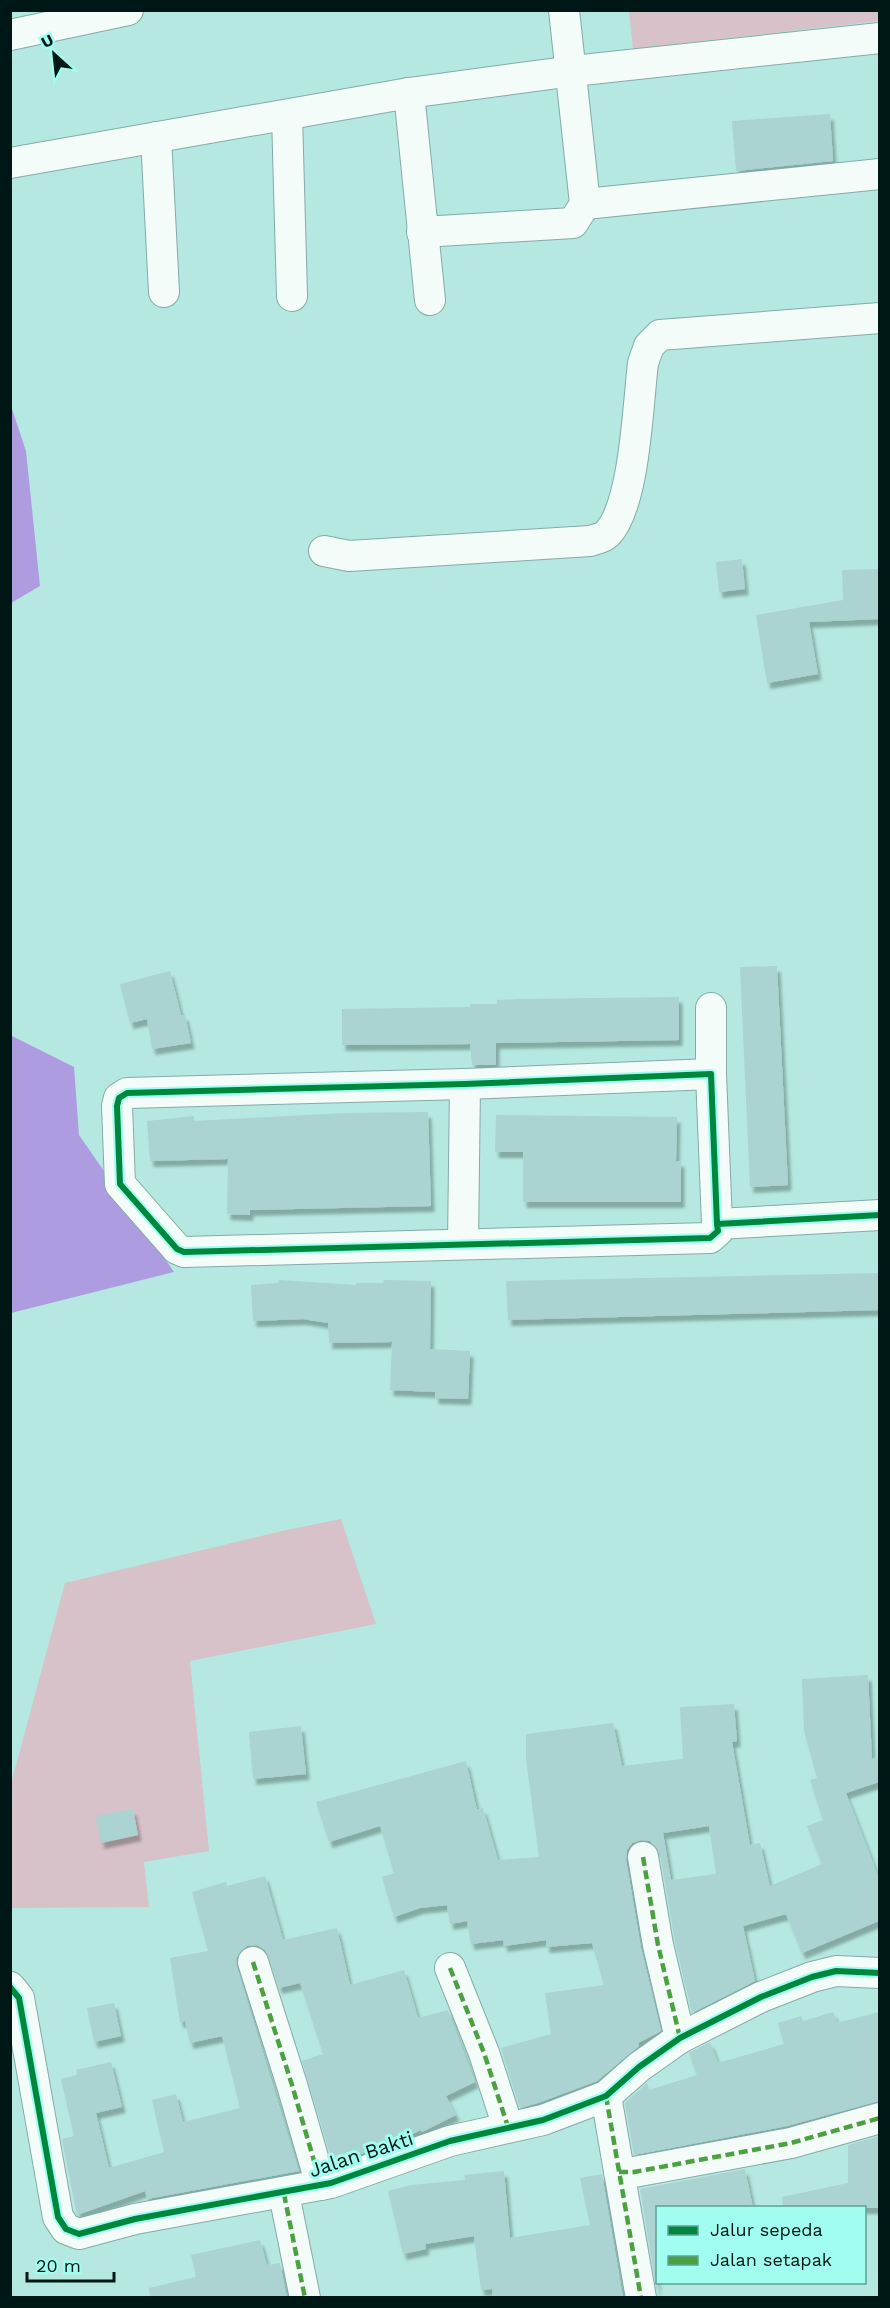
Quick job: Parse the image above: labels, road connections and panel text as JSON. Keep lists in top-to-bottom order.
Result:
{
  "streets": {
    "street": ["Jalan Bakti"]
  },
  "legend": ["Jalur sepeda", "Jalan setapak"],
  "scale_bar": "20 m",
  "north": "top left"
}
